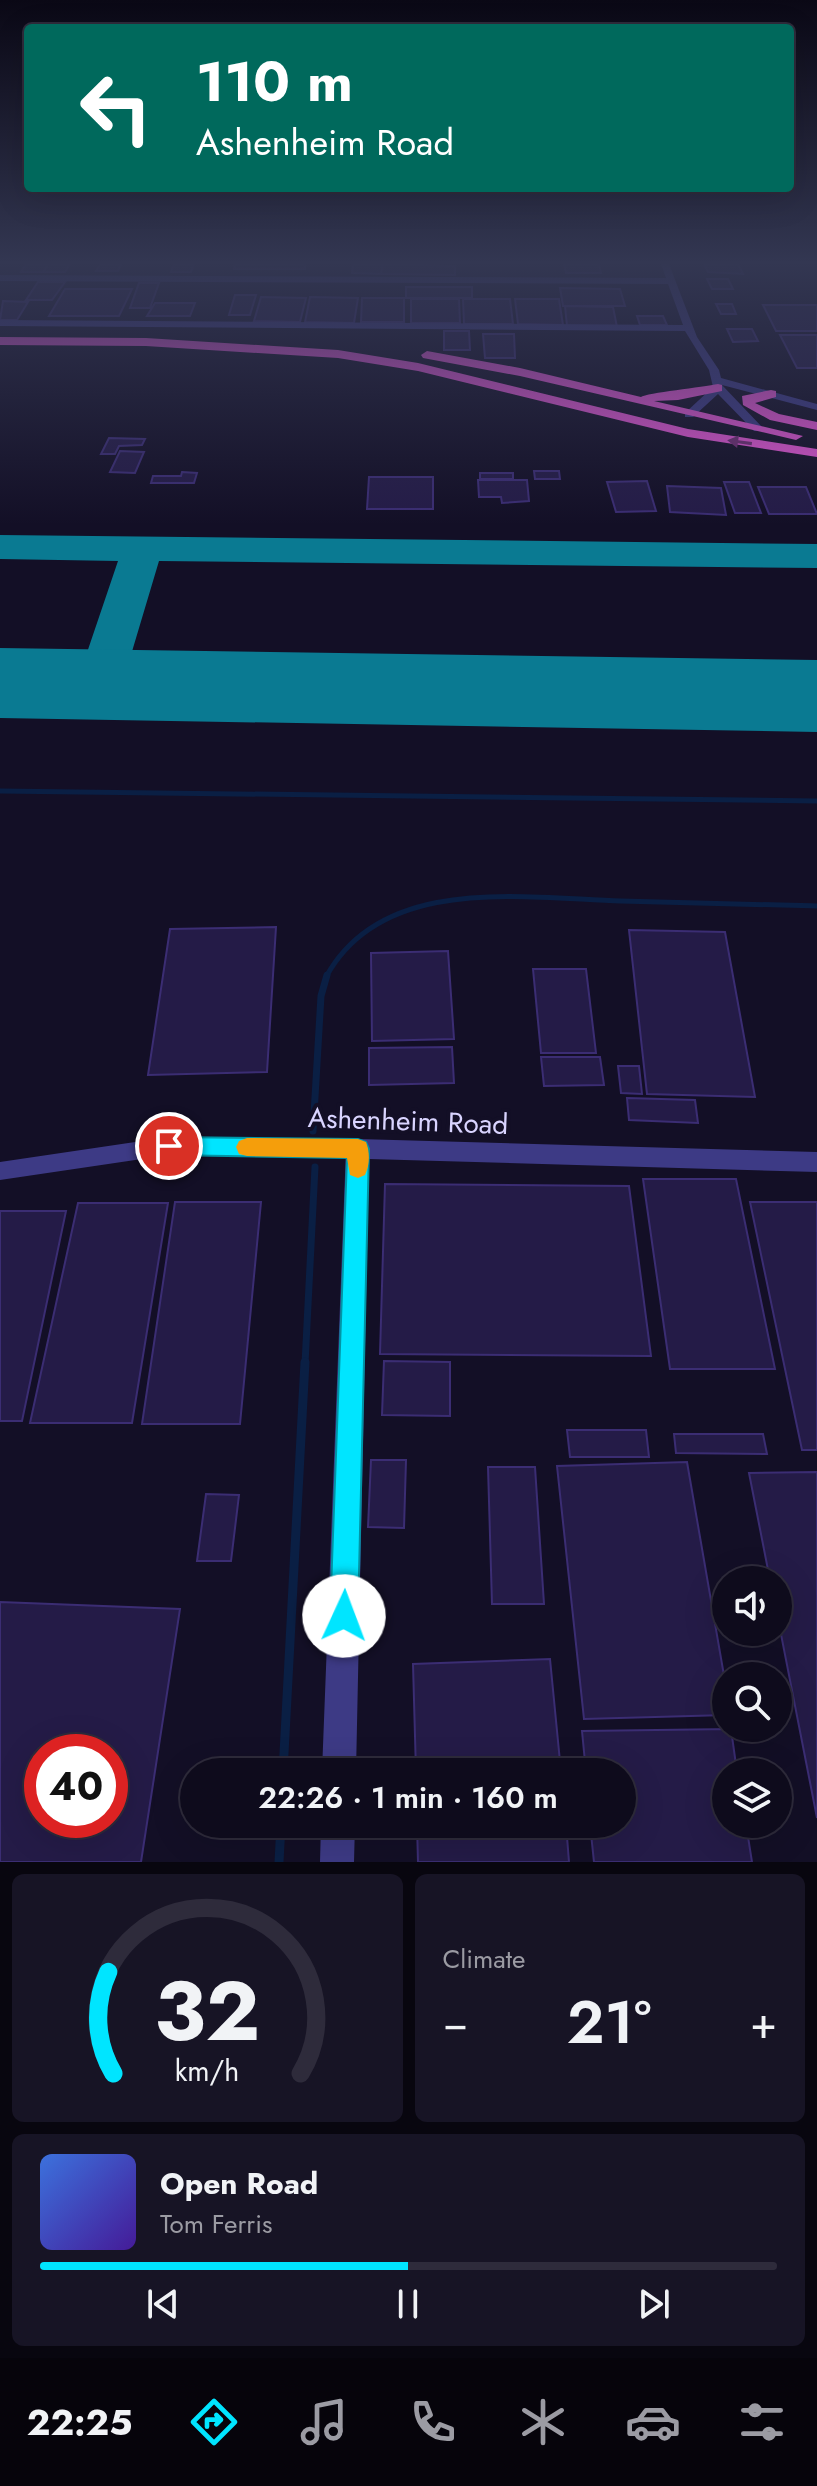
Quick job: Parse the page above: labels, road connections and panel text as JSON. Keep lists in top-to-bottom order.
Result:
{
  "streets": {
    "street": ["Ashenheim Road"]
  },
  "page": {
    "turn": ["110 m", "Ashenheim Road"],
    "limit": "40",
    "trip": "22:26 · 1 min · 160 m",
    "tile": "Climate",
    "heat": ["−", "21°", "+"],
    "song": ["Open Road", "Tom Ferris"],
    "tabs": "22:25",
    "gauge": ["32", "km/h"]
  }
}
